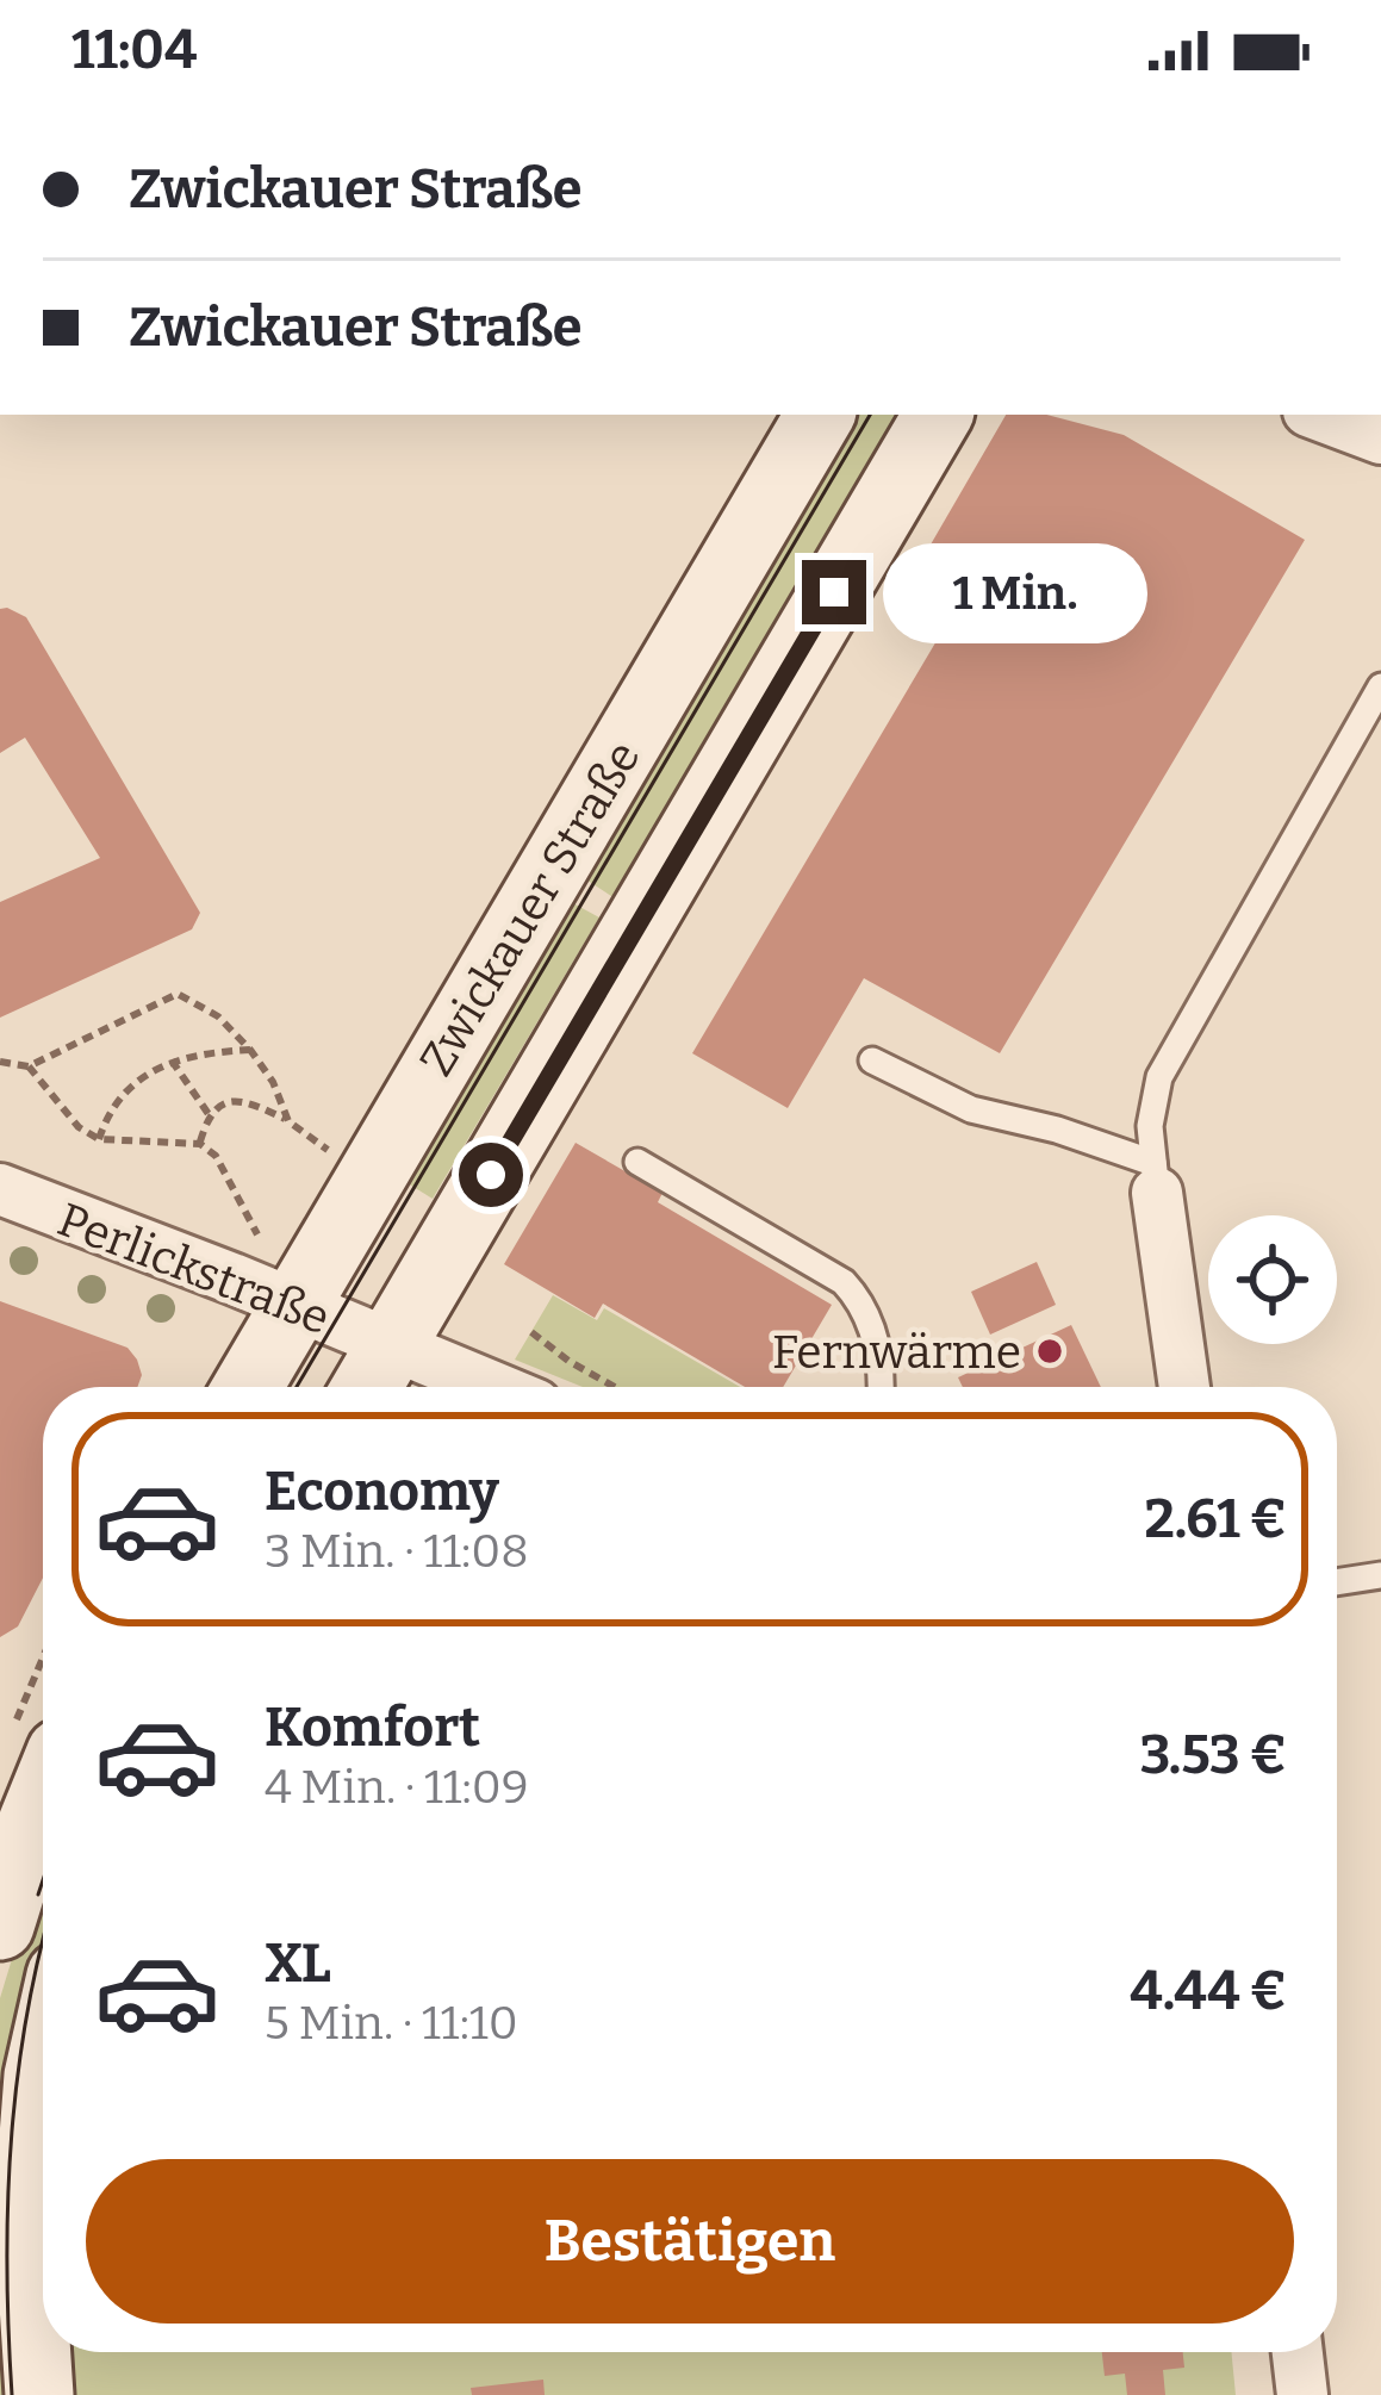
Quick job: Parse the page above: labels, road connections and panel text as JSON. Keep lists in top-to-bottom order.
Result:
{
  "streets": {
    "main road": ["Zwickauer Straße"],
    "street": ["Perlickstraße"]
  },
  "crossings": [
    ["Zwickauer Straße", "Perlickstraße"]
  ],
  "places": ["Fernwärme"],
  "page": {
    "status": "11:04",
    "banner": ["Zwickauer Straße", "Zwickauer Straße"],
    "bubble": "1 Min.",
    "list": [
      {
        "name": "Economy",
        "note": "3 Min. · 11:08",
        "value": "2.61 €"
      },
      {
        "name": "Komfort",
        "note": "4 Min. · 11:09",
        "value": "3.53 €"
      },
      {
        "name": "XL",
        "note": "5 Min. · 11:10",
        "value": "4.44 €"
      }
    ],
    "buttons": "Bestätigen"
  }
}
